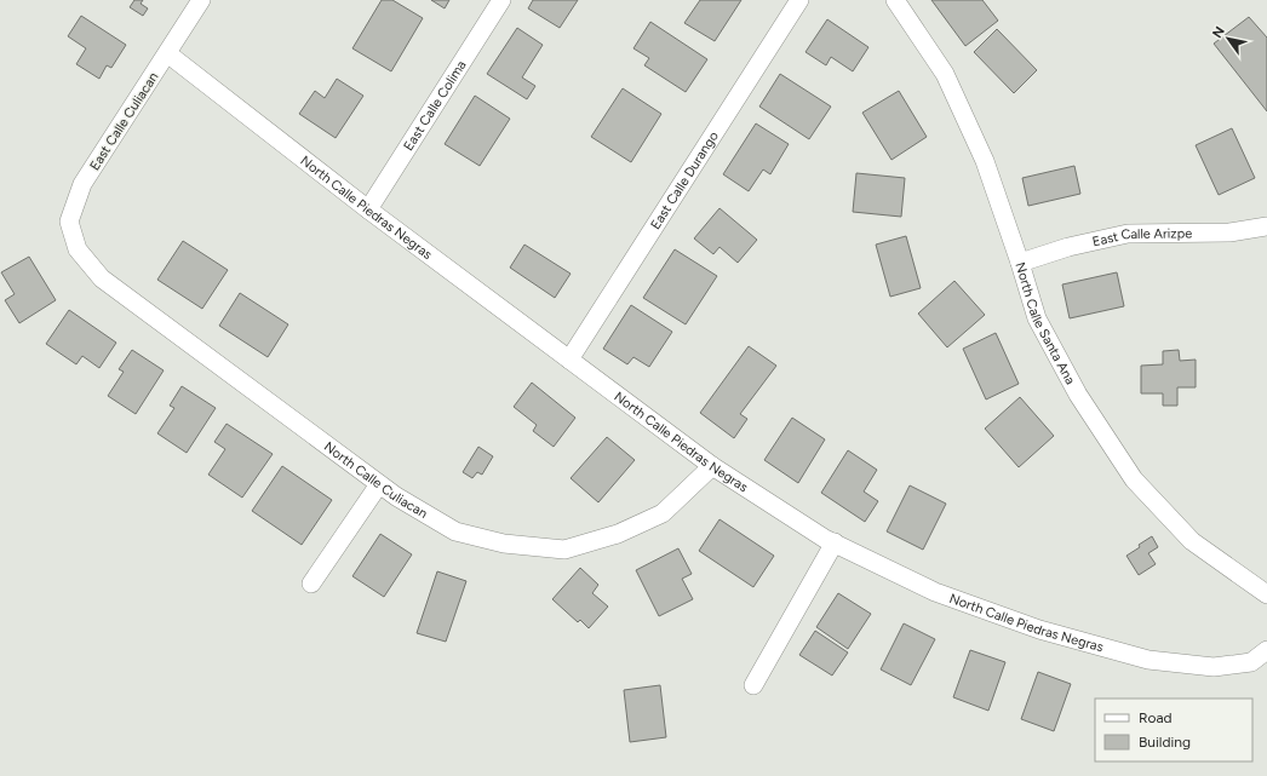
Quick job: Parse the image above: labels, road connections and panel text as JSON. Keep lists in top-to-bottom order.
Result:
{
  "streets": {
    "street": [
      "East Calle Colima",
      "East Calle Culiacan",
      "East Calle Durango",
      "North Calle Piedras Negras",
      "East Calle Arizpe",
      "North Calle Santa Ana",
      "North Calle Culiacan"
    ]
  },
  "crossings": [
    ["East Calle Colima", "North Calle Piedras Negras"],
    ["East Calle Culiacan", "North Calle Piedras Negras"],
    ["East Calle Culiacan", "North Calle Culiacan"],
    ["East Calle Durango", "North Calle Piedras Negras"],
    ["North Calle Piedras Negras", "North Calle Culiacan"],
    ["East Calle Arizpe", "North Calle Santa Ana"]
  ],
  "legend": ["Road", "Building"],
  "north": "top left"
}
